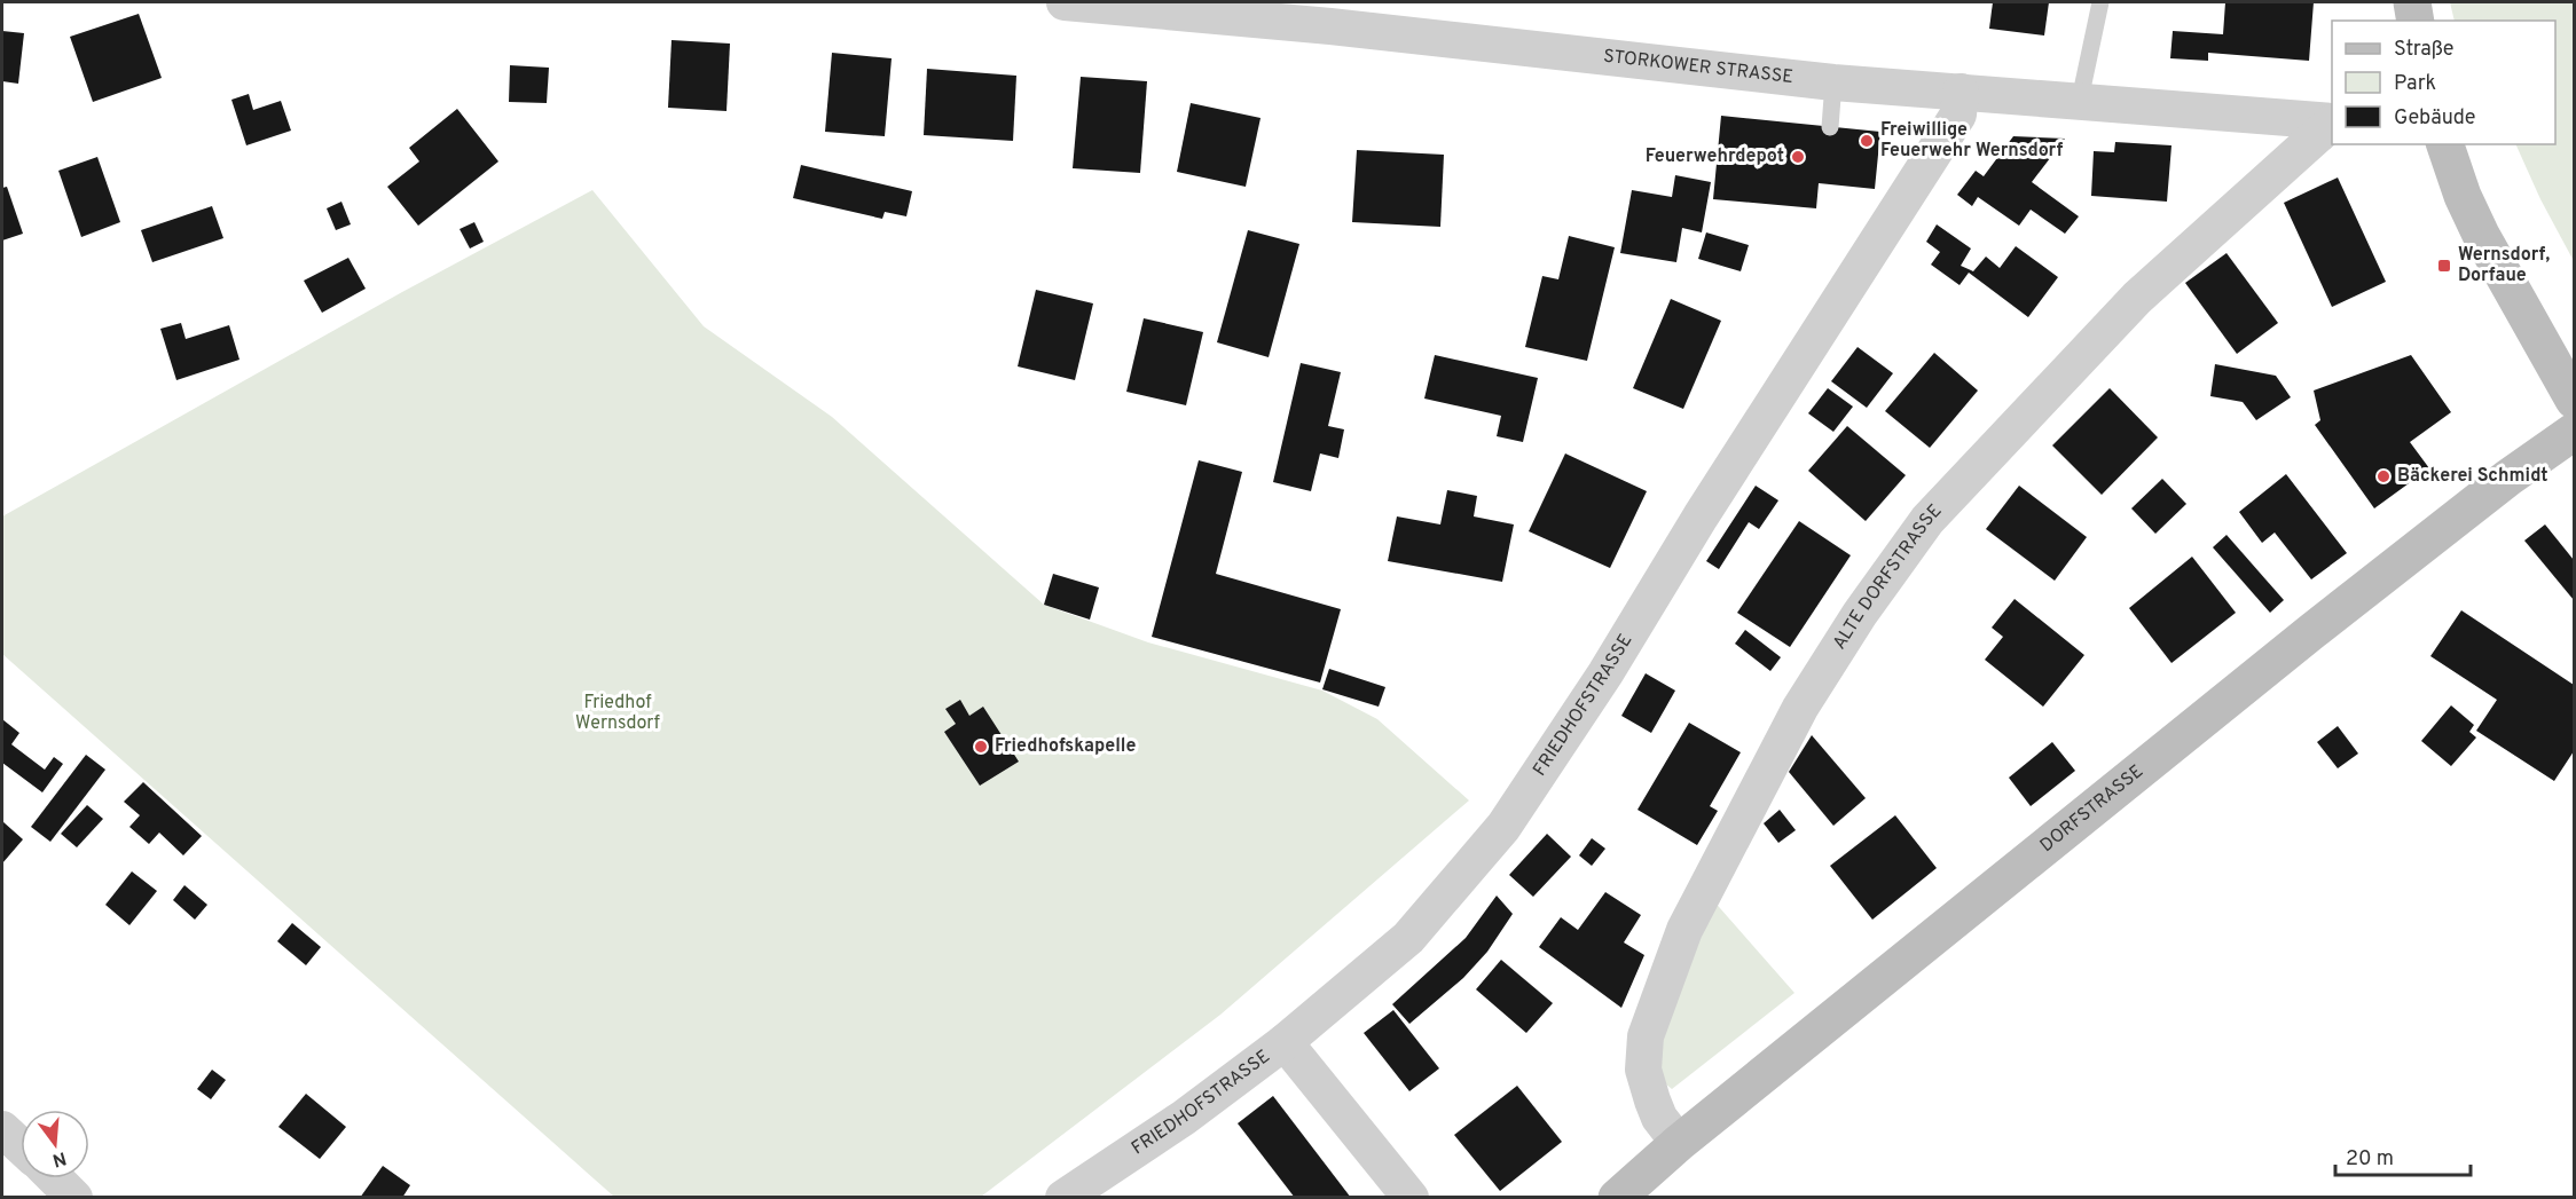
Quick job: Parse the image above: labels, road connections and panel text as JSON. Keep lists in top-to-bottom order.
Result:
{
  "streets": {
    "main road": ["DORFSTRASSE"],
    "street": ["STORKOWER STRASSE", "ALTE DORFSTRASSE", "FRIEDHOFSTRASSE"]
  },
  "crossings": [
    ["STORKOWER STRASSE", "FRIEDHOFSTRASSE"],
    ["ALTE DORFSTRASSE", "DORFSTRASSE"]
  ],
  "parks": ["Friedhof Wernsdorf"],
  "places": {
    "other": [
      "Freiwillige Feuerwehr Wernsdorf",
      "Feuerwehrdepot",
      "Bäckerei Schmidt",
      "Friedhofskapelle"
    ],
    "transit": ["Wernsdorf, Dorfaue"]
  },
  "legend": ["Straße", "Park", "Gebäude"],
  "scale_bar": "20 m",
  "north": "bottom"
}
